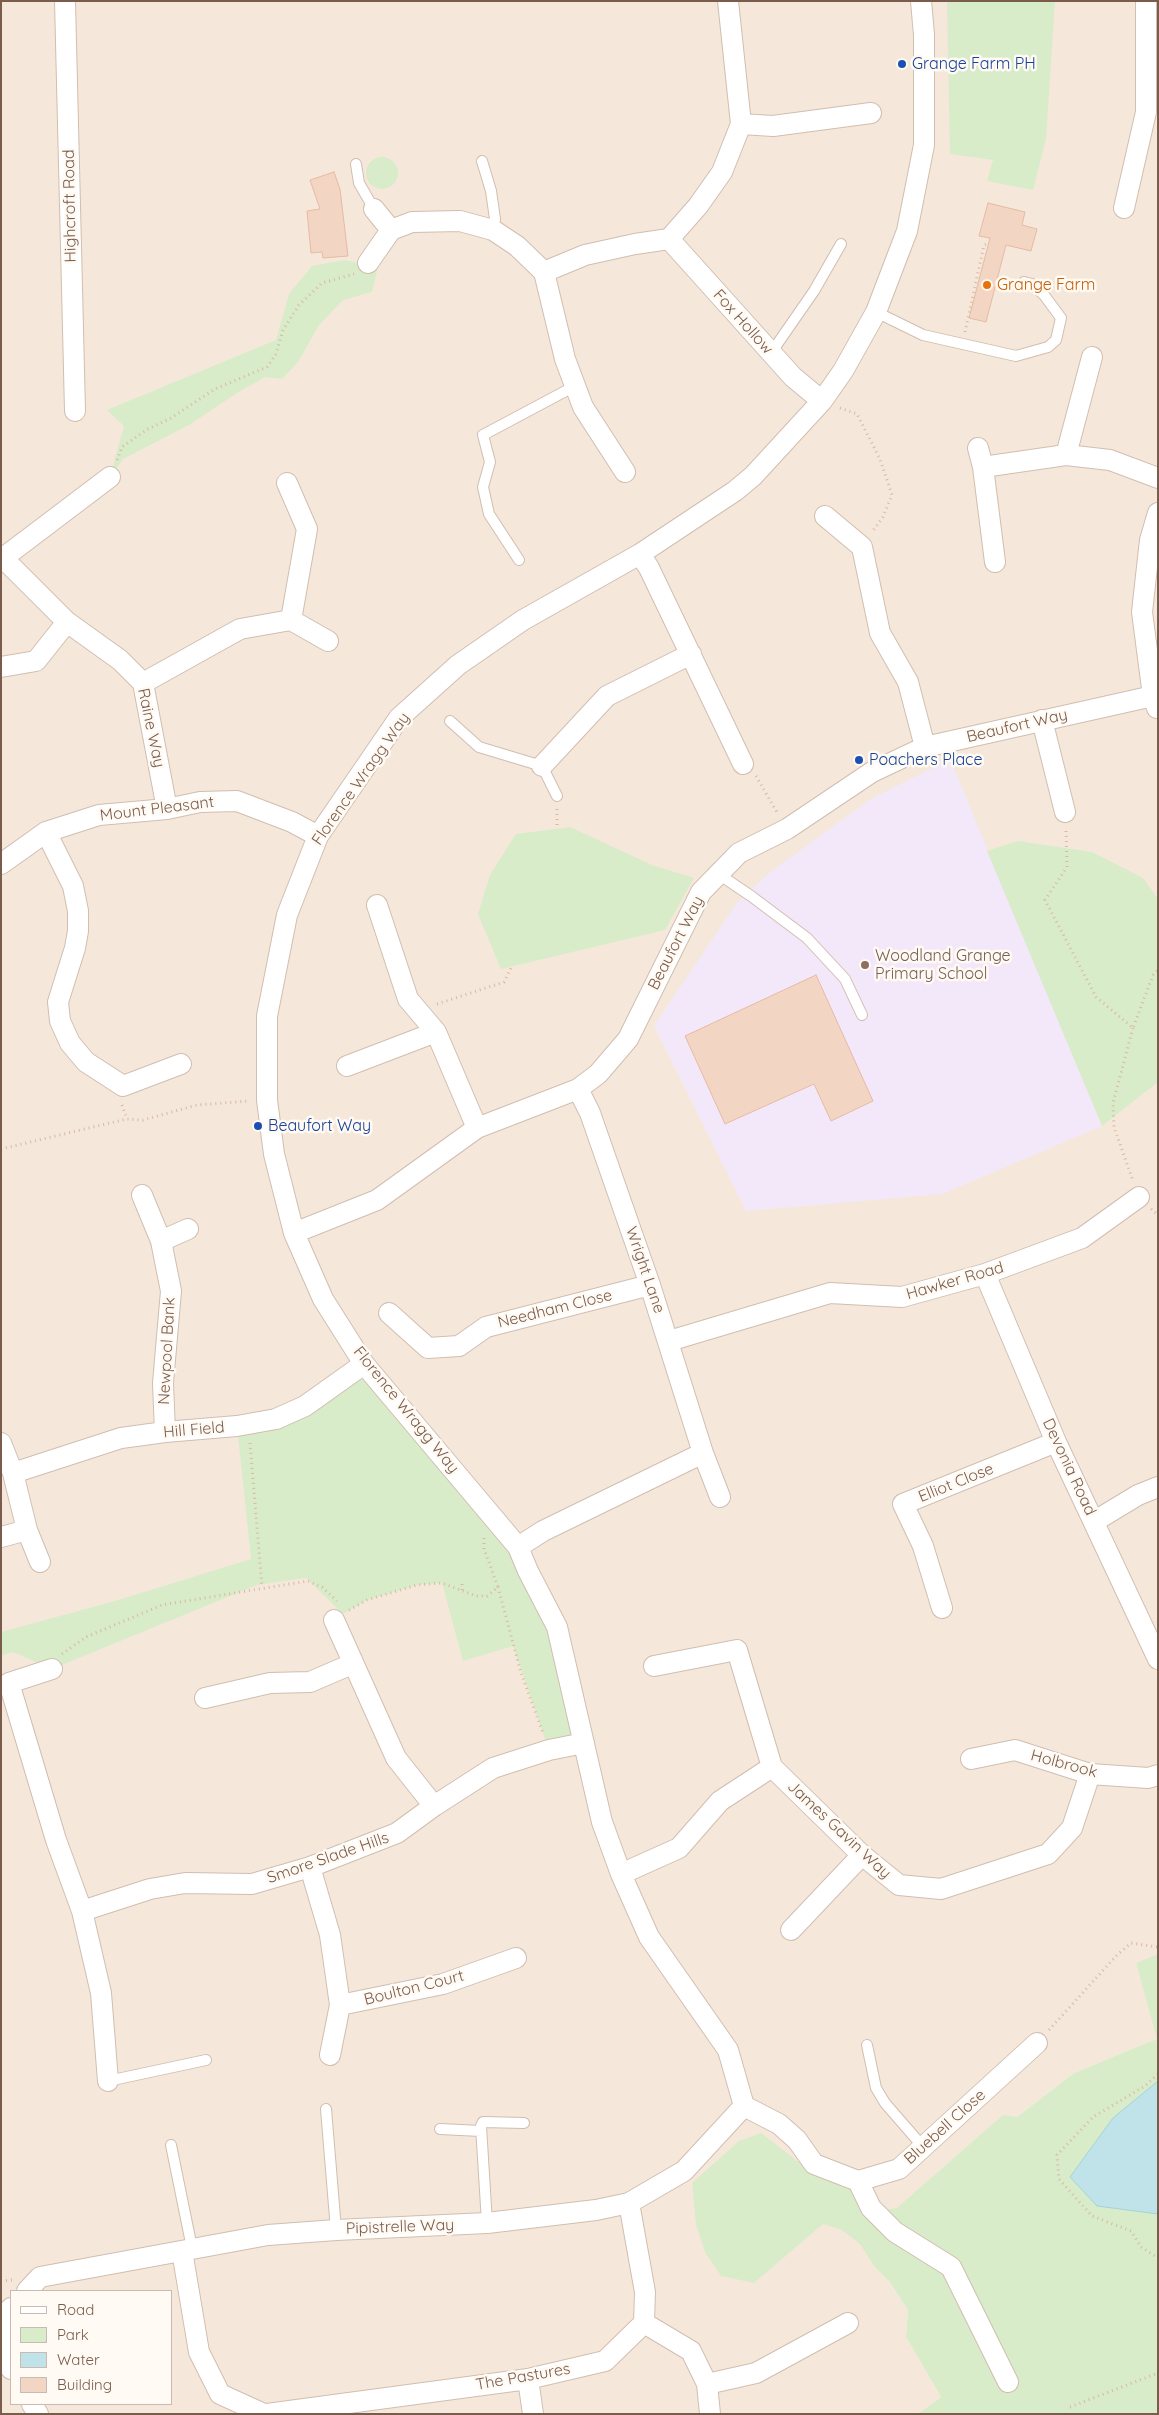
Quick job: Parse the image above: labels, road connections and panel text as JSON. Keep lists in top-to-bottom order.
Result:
{
  "streets": {
    "street": [
      "Highcroft Road",
      "Fox Hollow",
      "Beaufort Way",
      "Raine Way",
      "Florence Wragg Way",
      "Mount Pleasant",
      "Wright Lane",
      "Hawker Road",
      "Needham Close",
      "Newpool Bank",
      "Hill Field",
      "Devonia Road",
      "Elliot Close",
      "Holbrook",
      "James Gavin Way",
      "Smore Slade Hills",
      "Boulton Court",
      "Bluebell Close",
      "Pipistrelle Way",
      "The Pastures"
    ]
  },
  "crossings": [
    ["Fox Hollow", "Florence Wragg Way"],
    ["Beaufort Way", "Florence Wragg Way"],
    ["Beaufort Way", "Wright Lane"],
    ["Raine Way", "Mount Pleasant"],
    ["Florence Wragg Way", "Mount Pleasant"],
    ["Florence Wragg Way", "Hill Field"],
    ["Florence Wragg Way", "Smore Slade Hills"],
    ["Florence Wragg Way", "Pipistrelle Way"],
    ["Wright Lane", "Hawker Road"],
    ["Wright Lane", "Needham Close"],
    ["Hawker Road", "Devonia Road"],
    ["Newpool Bank", "Hill Field"],
    ["Devonia Road", "Elliot Close"],
    ["Holbrook", "James Gavin Way"],
    ["Smore Slade Hills", "Boulton Court"],
    ["Pipistrelle Way", "The Pastures"]
  ],
  "places": [
    "Grange Farm PH",
    "Grange Farm",
    "Poachers Place",
    "Woodland Grange Primary School",
    "Beaufort Way"
  ],
  "legend": [
    "Road",
    "Park",
    "Water",
    "Building"
  ]
}
